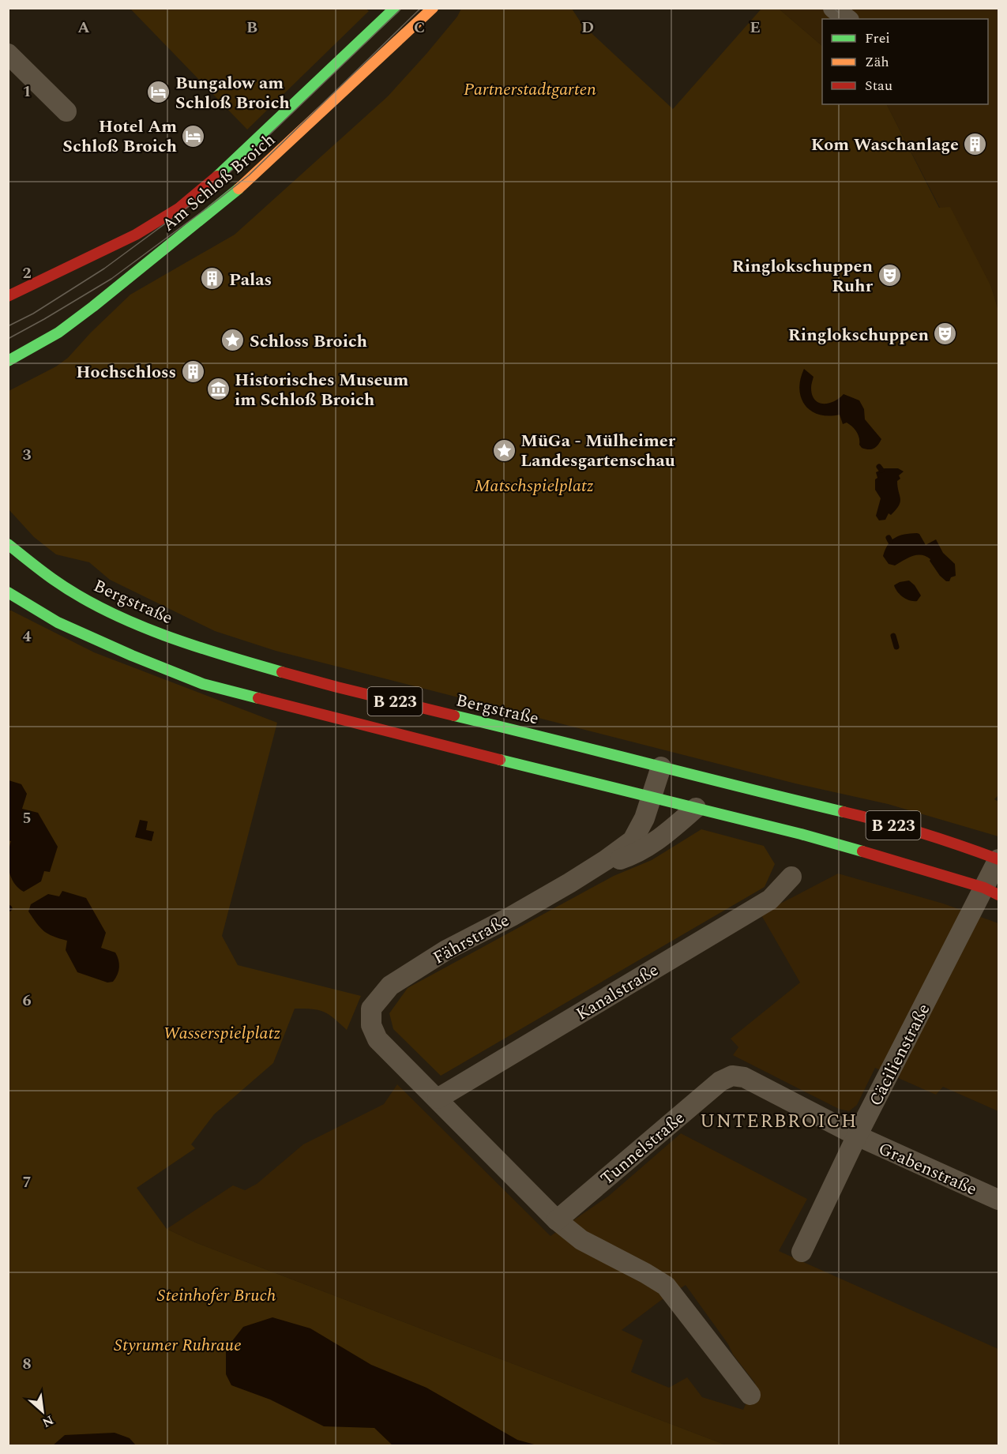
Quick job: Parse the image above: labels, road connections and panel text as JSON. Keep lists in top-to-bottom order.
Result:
{
  "streets": {
    "main road": ["Am Schloß Broich", "Bergstraße", "B 223"],
    "street": [
      "Fährstraße",
      "Kanalstraße",
      "Cäcilienstraße",
      "Tunnelstraße",
      "Grabenstraße"
    ]
  },
  "crossings": [
    ["Bergstraße", "Fährstraße"],
    ["Bergstraße", "Cäcilienstraße"],
    ["B 223", "Fährstraße"],
    ["B 223", "Cäcilienstraße"],
    ["Fährstraße", "Kanalstraße"],
    ["Cäcilienstraße", "Tunnelstraße"],
    ["Cäcilienstraße", "Grabenstraße"],
    ["Tunnelstraße", "Grabenstraße"]
  ],
  "districts": ["UNTERBROICH"],
  "parks": [
    "Partnerstadtgarten",
    "Matschspielplatz",
    "Wasserspielplatz",
    "Steinhofer Bruch",
    "Styrumer Ruhraue"
  ],
  "places": {
    "hotel": ["Bungalow am Schloß Broich", "Hotel Am Schloß Broich"],
    "building": ["Kom Waschanlage", "Palas", "Hochschloss"],
    "theatre": ["Ringlokschuppen Ruhr", "Ringlokschuppen"],
    "place": ["Schloss Broich", "MüGa - Mülheimer Landesgartenschau"],
    "museum": ["Historisches Museum im Schloß Broich"]
  },
  "legend": ["Frei", "Zäh", "Stau"],
  "north": "bottom right",
  "grid": {
    "columns": [
      "A",
      "B",
      "C",
      "D",
      "E"
    ],
    "rows": [
      "1",
      "2",
      "3",
      "4",
      "5",
      "6",
      "7",
      "8"
    ]
  }
}
